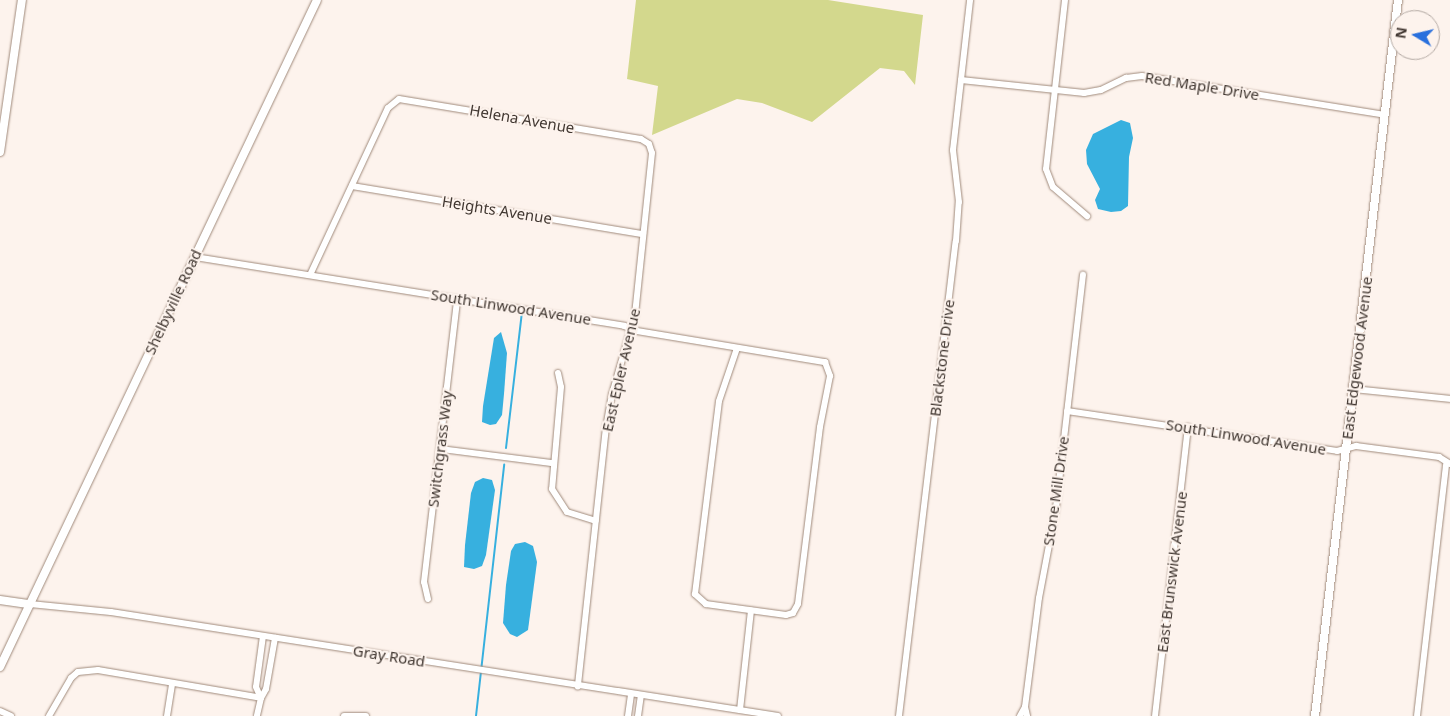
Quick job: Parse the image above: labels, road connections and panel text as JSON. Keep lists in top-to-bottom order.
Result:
{
  "streets": {
    "main road": ["Shelbyville Road", "East Edgewood Avenue", "Gray Road"],
    "street": [
      "Red Maple Drive",
      "Helena Avenue",
      "Heights Avenue",
      "South Linwood Avenue",
      "Blackstone Drive",
      "East Epler Avenue",
      "Switchgrass Way",
      "Stone Mill Drive",
      "East Brunswick Avenue"
    ]
  },
  "crossings": [
    ["Red Maple Drive", "Blackstone Drive"],
    ["Red Maple Drive", "East Edgewood Avenue"],
    ["Helena Avenue", "Heights Avenue"],
    ["Helena Avenue", "East Epler Avenue"],
    ["Heights Avenue", "East Epler Avenue"],
    ["Shelbyville Road", "South Linwood Avenue"],
    ["Shelbyville Road", "Gray Road"],
    ["South Linwood Avenue", "East Edgewood Avenue"],
    ["South Linwood Avenue", "East Epler Avenue"],
    ["South Linwood Avenue", "Switchgrass Way"],
    ["South Linwood Avenue", "Stone Mill Drive"],
    ["South Linwood Avenue", "East Brunswick Avenue"],
    ["East Epler Avenue", "Gray Road"]
  ],
  "north": "left"
}
